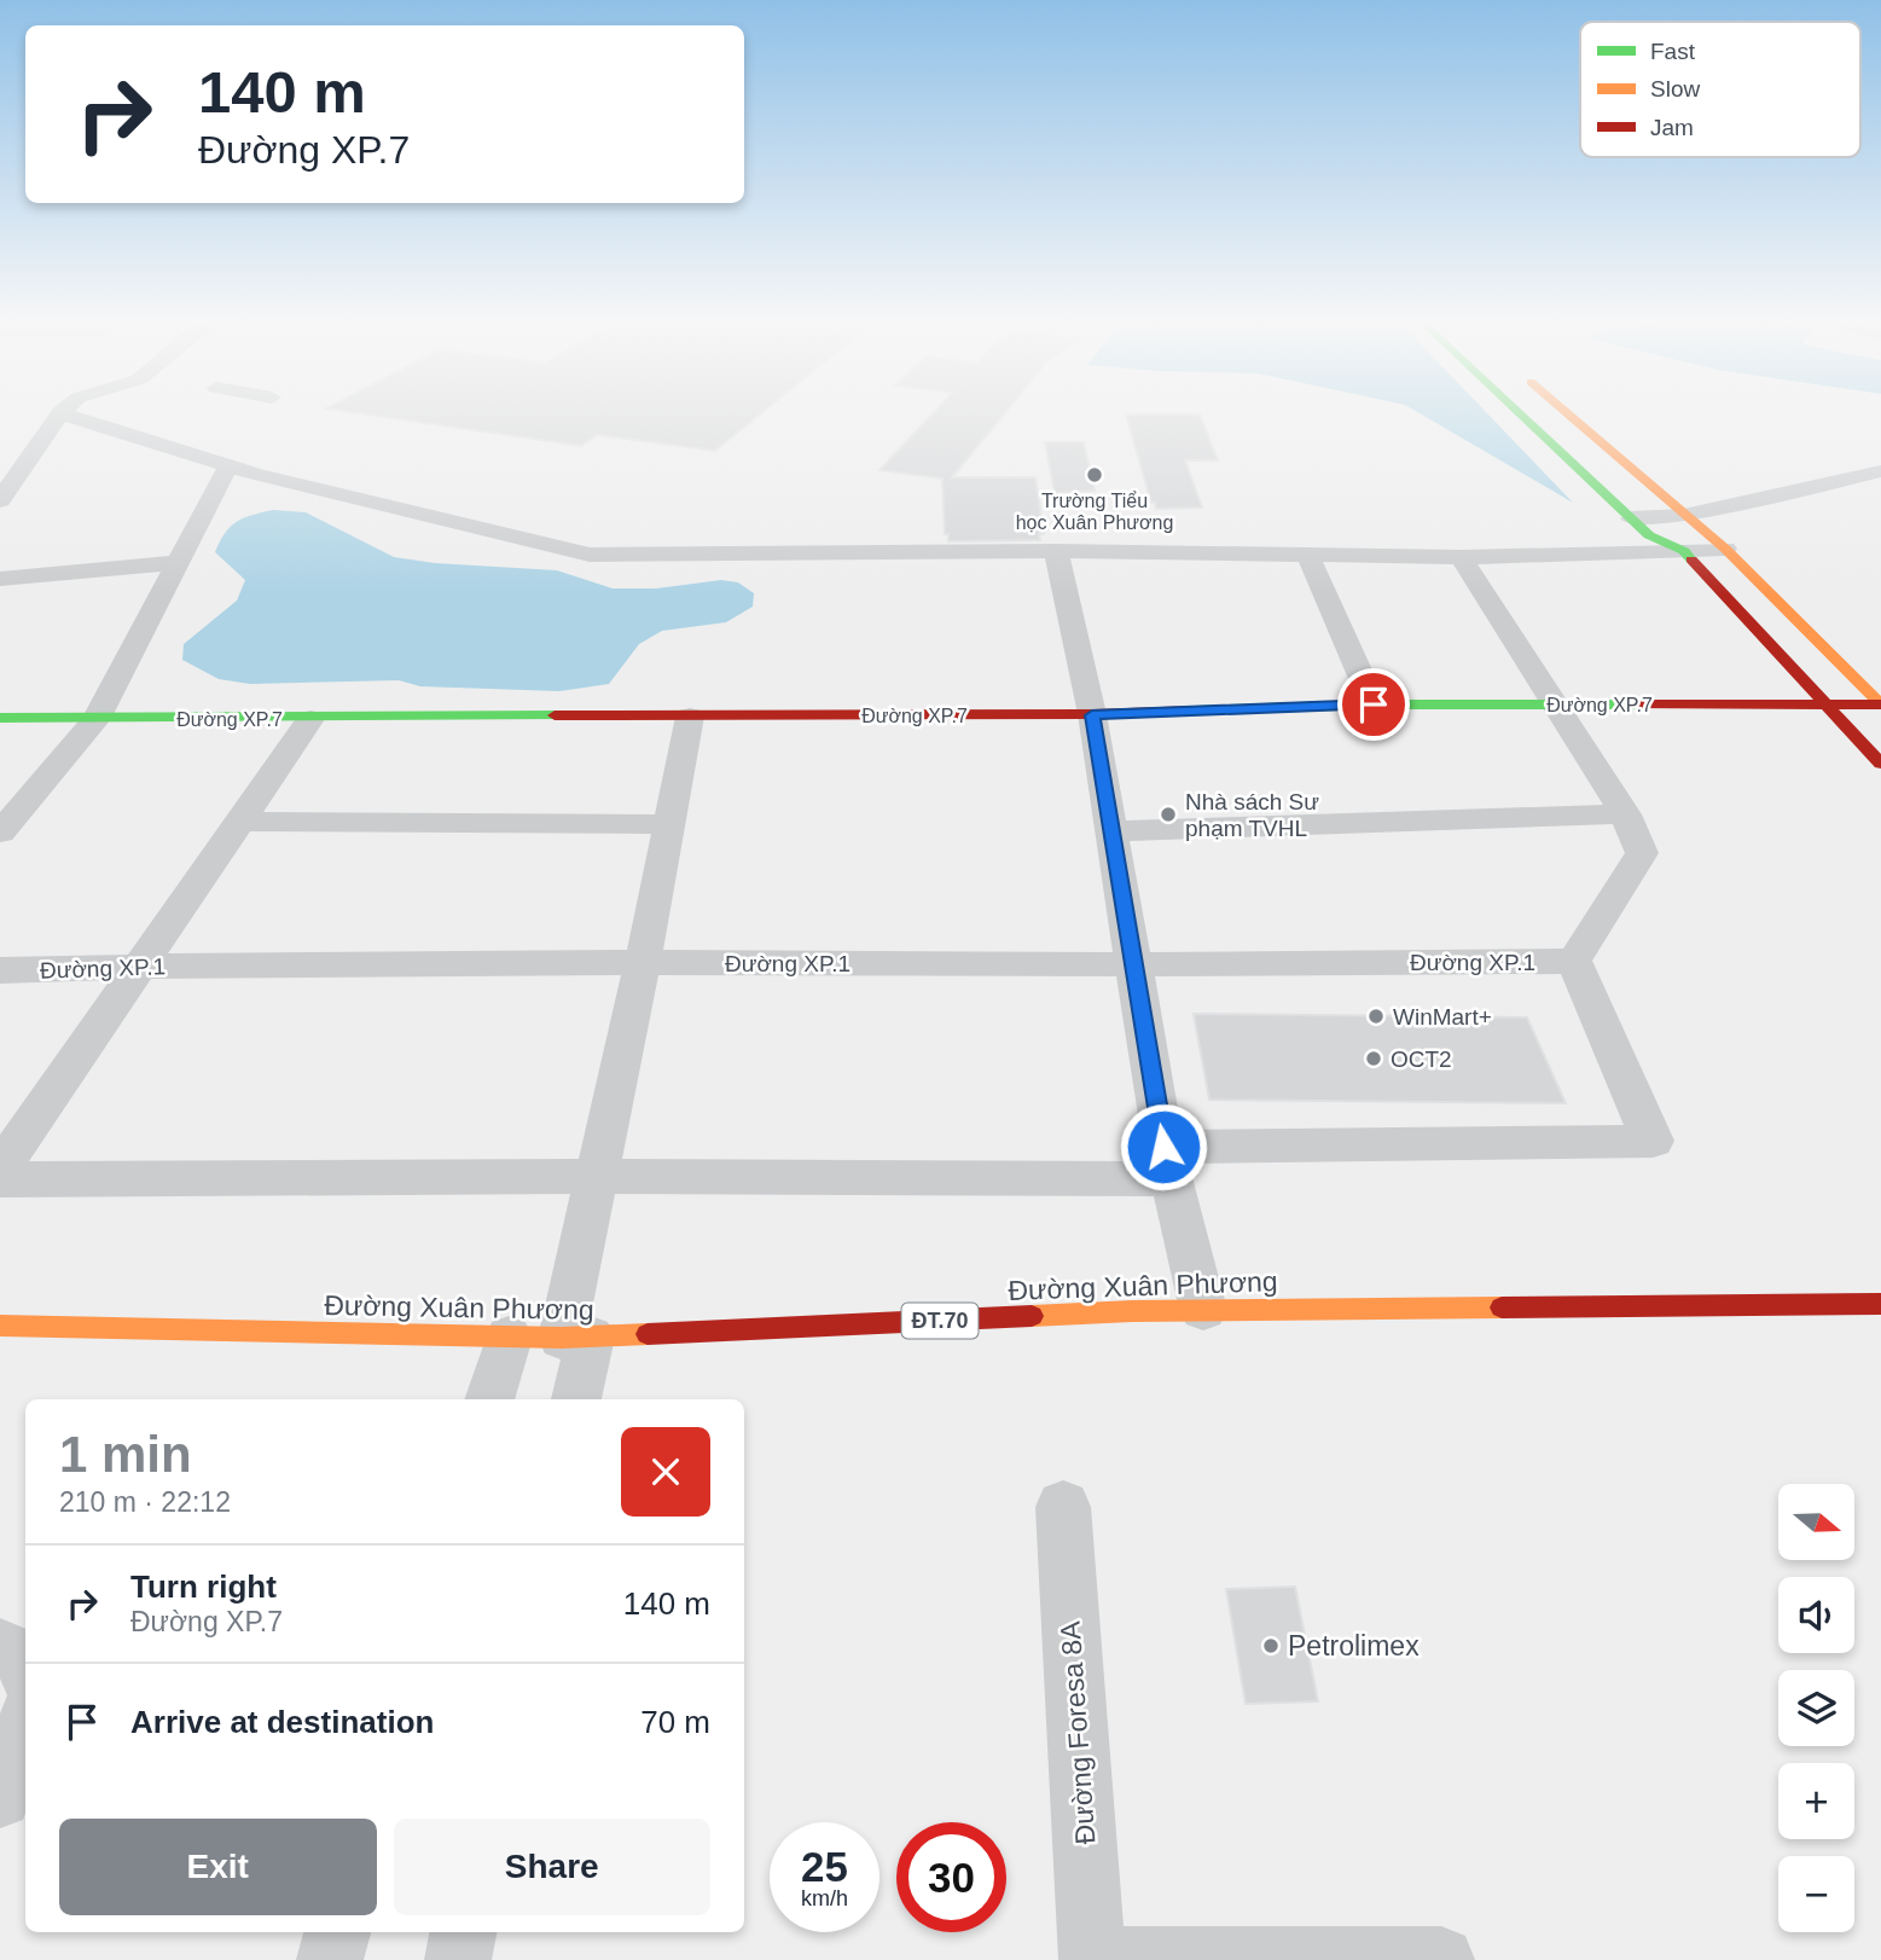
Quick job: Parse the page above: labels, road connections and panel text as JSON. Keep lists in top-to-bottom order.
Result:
{
  "streets": {
    "street": [
      "Đường XP.7",
      "Đường XP.1",
      "Đường Xuân Phương",
      "ĐT.70",
      "Đường Foresa 8A"
    ]
  },
  "places": [
    "Trường Tiểu học Xuân Phương",
    "Nhà sách Sư phạm TVHL",
    "WinMart+",
    "OCT2",
    "Petrolimex"
  ],
  "legend": ["Fast", "Slow", "Jam"],
  "north": "right",
  "page": {
    "turn": ["140 m", "Đường XP.7"],
    "heading": ["1 min", "210 m · 22:12"],
    "map_buttons": ["+", "−"],
    "list": [
      {
        "name": "Turn right",
        "note": "Đường XP.7",
        "value": "140 m"
      },
      {
        "name": "Arrive at destination",
        "value": "70 m"
      }
    ],
    "buttons": ["Exit", "Share"],
    "speed": "25 km/h",
    "limit": "30"
  }
}
